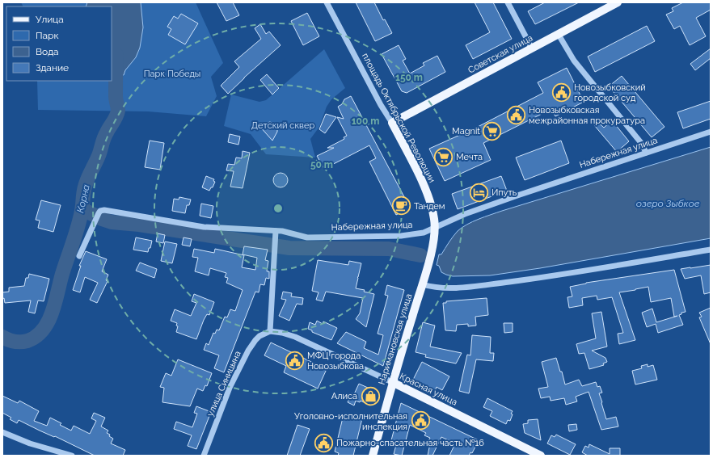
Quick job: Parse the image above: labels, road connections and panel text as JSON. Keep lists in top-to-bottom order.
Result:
{
  "streets": {
    "main road": [
      "Советская улица",
      "площадь Октябрьской Революции",
      "Наримановская улица",
      "Красная улица"
    ],
    "street": ["Набережная улица", "улица Синицына"]
  },
  "crossings": [
    ["Советская улица", "площадь Октябрьской Революции"],
    ["площадь Октябрьской Революции", "Набережная улица"],
    ["площадь Октябрьской Революции", "Наримановская улица"],
    ["Набережная улица", "Наримановская улица"],
    ["Наримановская улица", "Красная улица"],
    ["улица Синицына", "Красная улица"]
  ],
  "water": ["Корна", "озеро Зыбкое"],
  "parks": ["Парк Победы", "Детский сквер"],
  "places": {
    "public building": [
      "Новозыбковский городской суд",
      "Новозыбковская межрайонная прокуратура",
      "МФЦ города Новозыбкова",
      "Уголовно-исполнительная инспекция",
      "Пожарно-спасательная часть №16"
    ],
    "supermarket": ["Magnit", "Мечта"],
    "hotel": ["Ипуть"],
    "cafe": ["Тандем"],
    "shop": ["Алиса"]
  },
  "legend": [
    "Улица",
    "Парк",
    "Вода",
    "Здание"
  ],
  "rings": ["150 m", "100 m", "50 m"]
}
